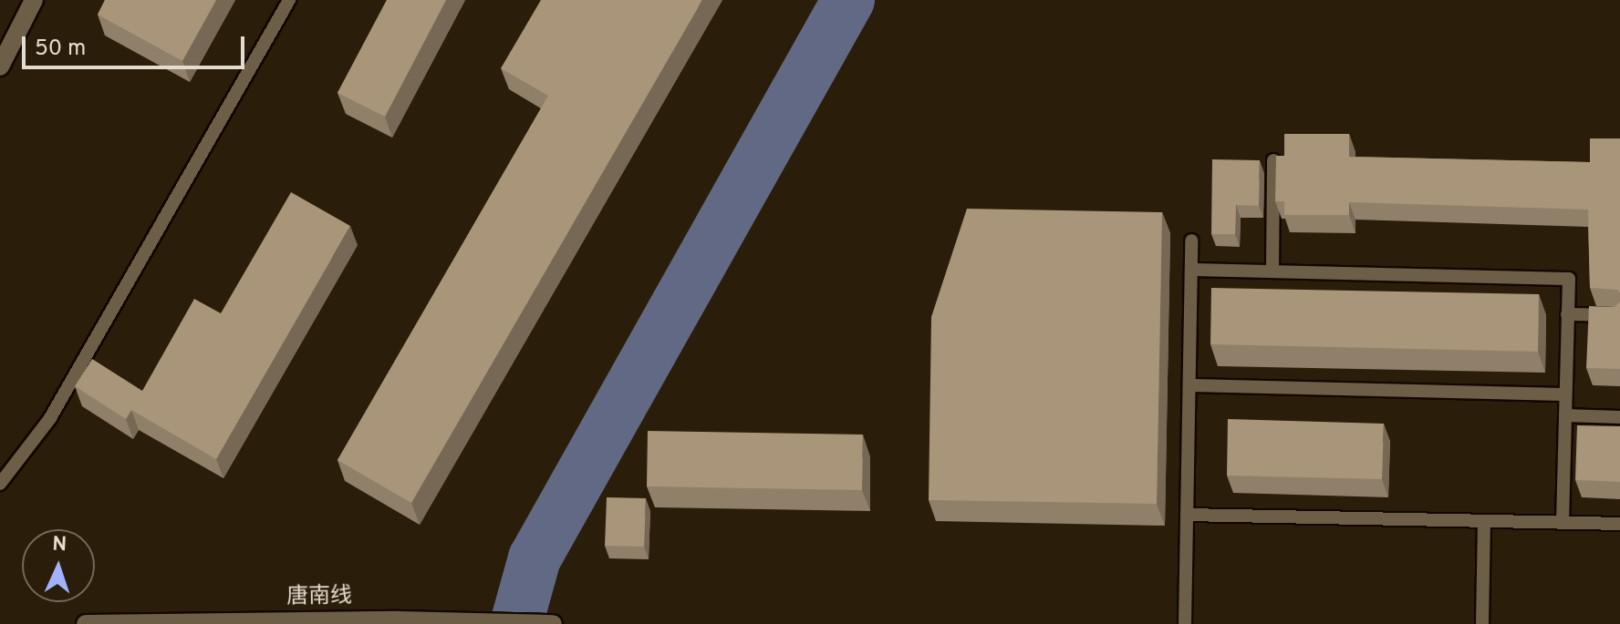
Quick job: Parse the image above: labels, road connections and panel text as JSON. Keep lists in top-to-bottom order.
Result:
{
  "streets": {
    "street": ["唐南线"]
  },
  "scale_bar": "50 m",
  "north": "top"
}
